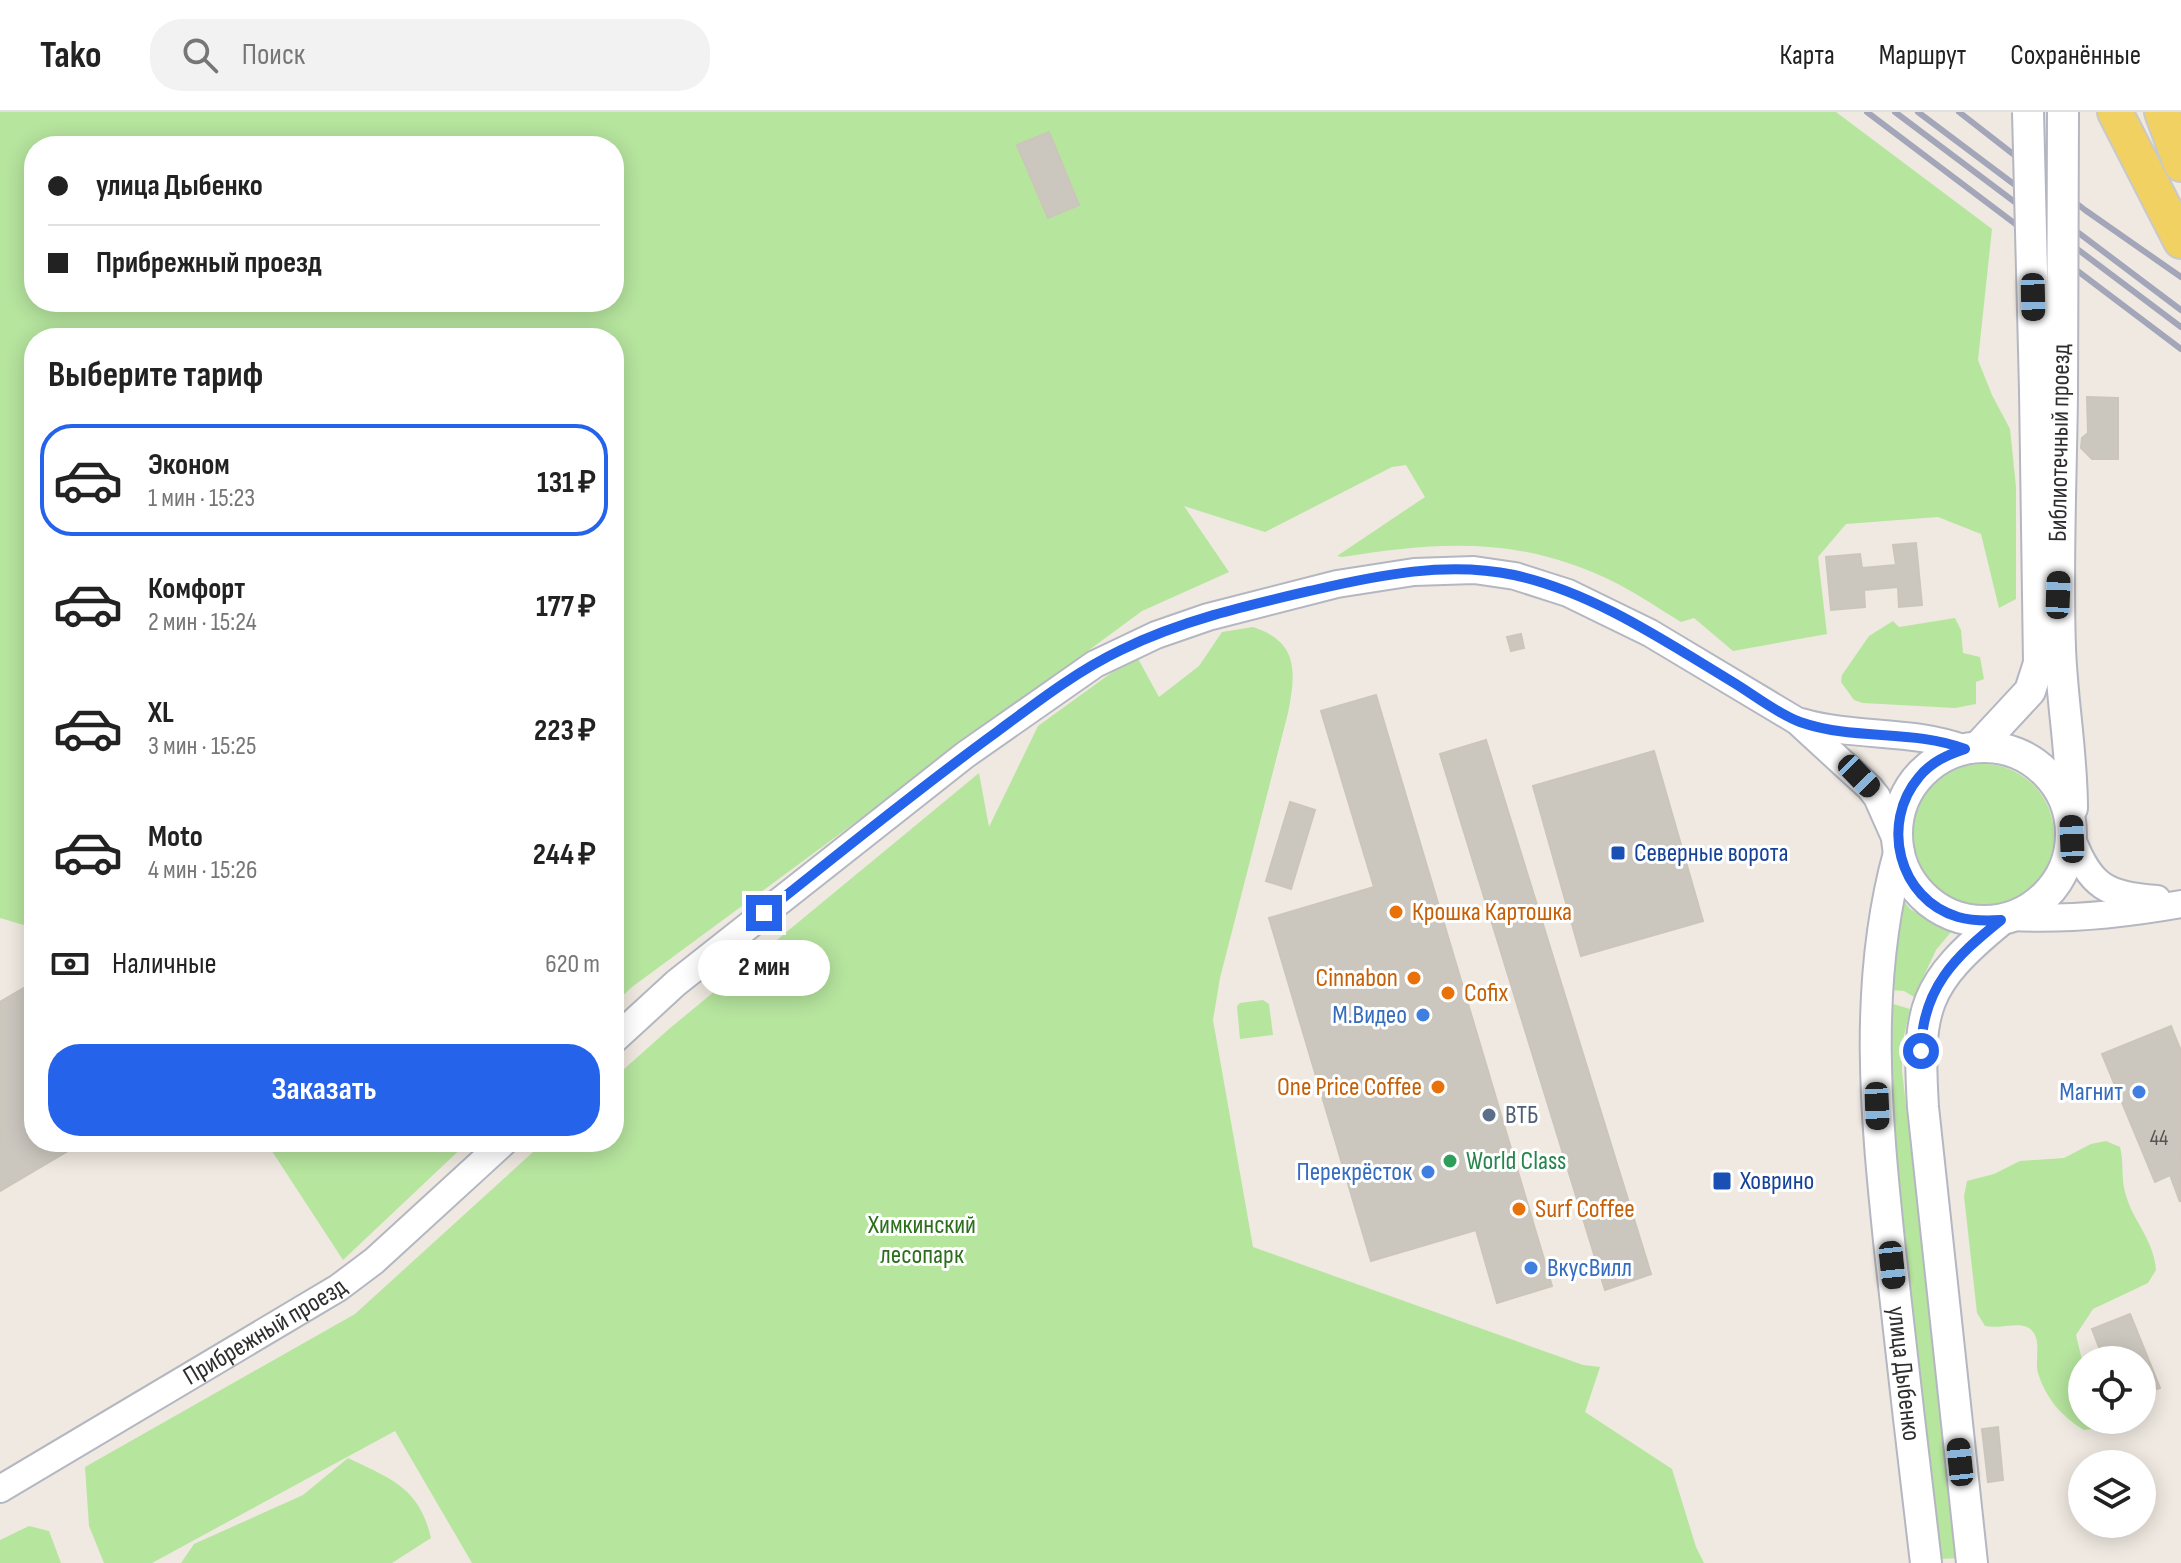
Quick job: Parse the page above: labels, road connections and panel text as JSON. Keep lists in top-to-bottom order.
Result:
{
  "streets": {
    "main road": ["Библиотечный проезд", "улица Дыбенко"],
    "street": ["Прибрежный проезд"]
  },
  "crossings": [
    ["Библиотечный проезд", "улица Дыбенко"]
  ],
  "parks": ["Химкинский лесопарк"],
  "places": {
    "transit": ["Северные ворота", "Ховрино"],
    "other": [
      "Крошка Картошка",
      "Cinnabon",
      "Cofix",
      "М.Видео",
      "One Price Coffee",
      "Магнит",
      "ВТБ",
      "World Class",
      "Перекрёсток",
      "Surf Coffee",
      "ВкусВилл"
    ]
  },
  "house_numbers": ["44"],
  "page": {
    "header": "Tako",
    "search": "Поиск",
    "nav": ["Карта", "Маршрут", "Сохранённые"],
    "banner": ["улица Дыбенко", "Прибрежный проезд"],
    "heading": "Выберите тариф",
    "list": [
      {
        "name": "Эконом",
        "note": "1 мин · 15:23",
        "value": "131 ₽"
      },
      {
        "name": "Комфорт",
        "note": "2 мин · 15:24",
        "value": "177 ₽"
      },
      {
        "name": "XL",
        "note": "3 мин · 15:25",
        "value": "223 ₽"
      },
      {
        "name": "Moto",
        "note": "4 мин · 15:26",
        "value": "244 ₽"
      }
    ],
    "pay": ["Наличные", "620 m"],
    "bubble": "2 мин",
    "buttons": "Заказать"
  }
}
